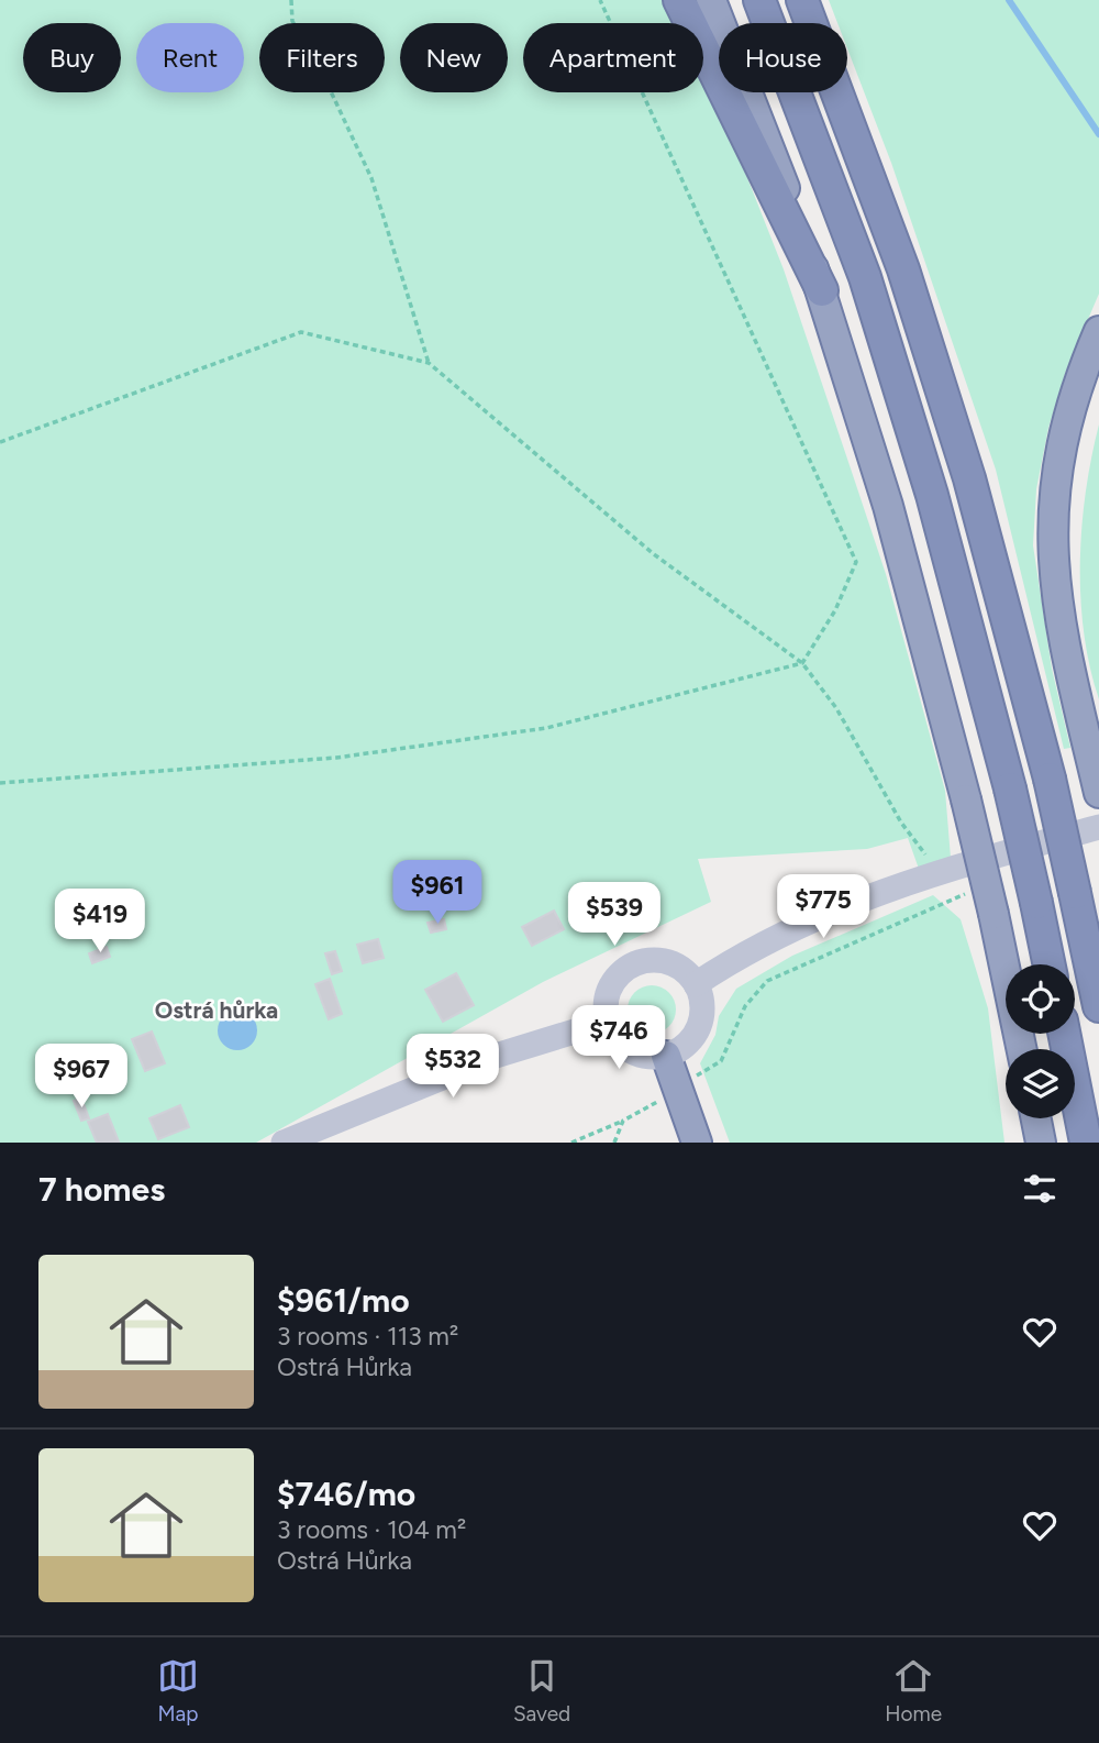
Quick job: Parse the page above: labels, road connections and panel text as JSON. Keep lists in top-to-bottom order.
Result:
{
  "districts": ["Ostrá hůrka"],
  "page": {
    "chip": [
      "Buy",
      "Rent",
      "Filters",
      "New",
      "Apartment",
      "House"
    ],
    "price": [
      "$961",
      "$775",
      "$539",
      "$419",
      "$746",
      "$532",
      "$967"
    ],
    "heading": "7 homes",
    "list": [
      {
        "name": "$961/mo",
        "note": "3 rooms · 113 m² · Ostrá Hůrka"
      },
      {
        "name": "$746/mo",
        "note": "3 rooms · 104 m² · Ostrá Hůrka"
      }
    ],
    "tabs": ["Map", "Saved", "Home"]
  }
}
